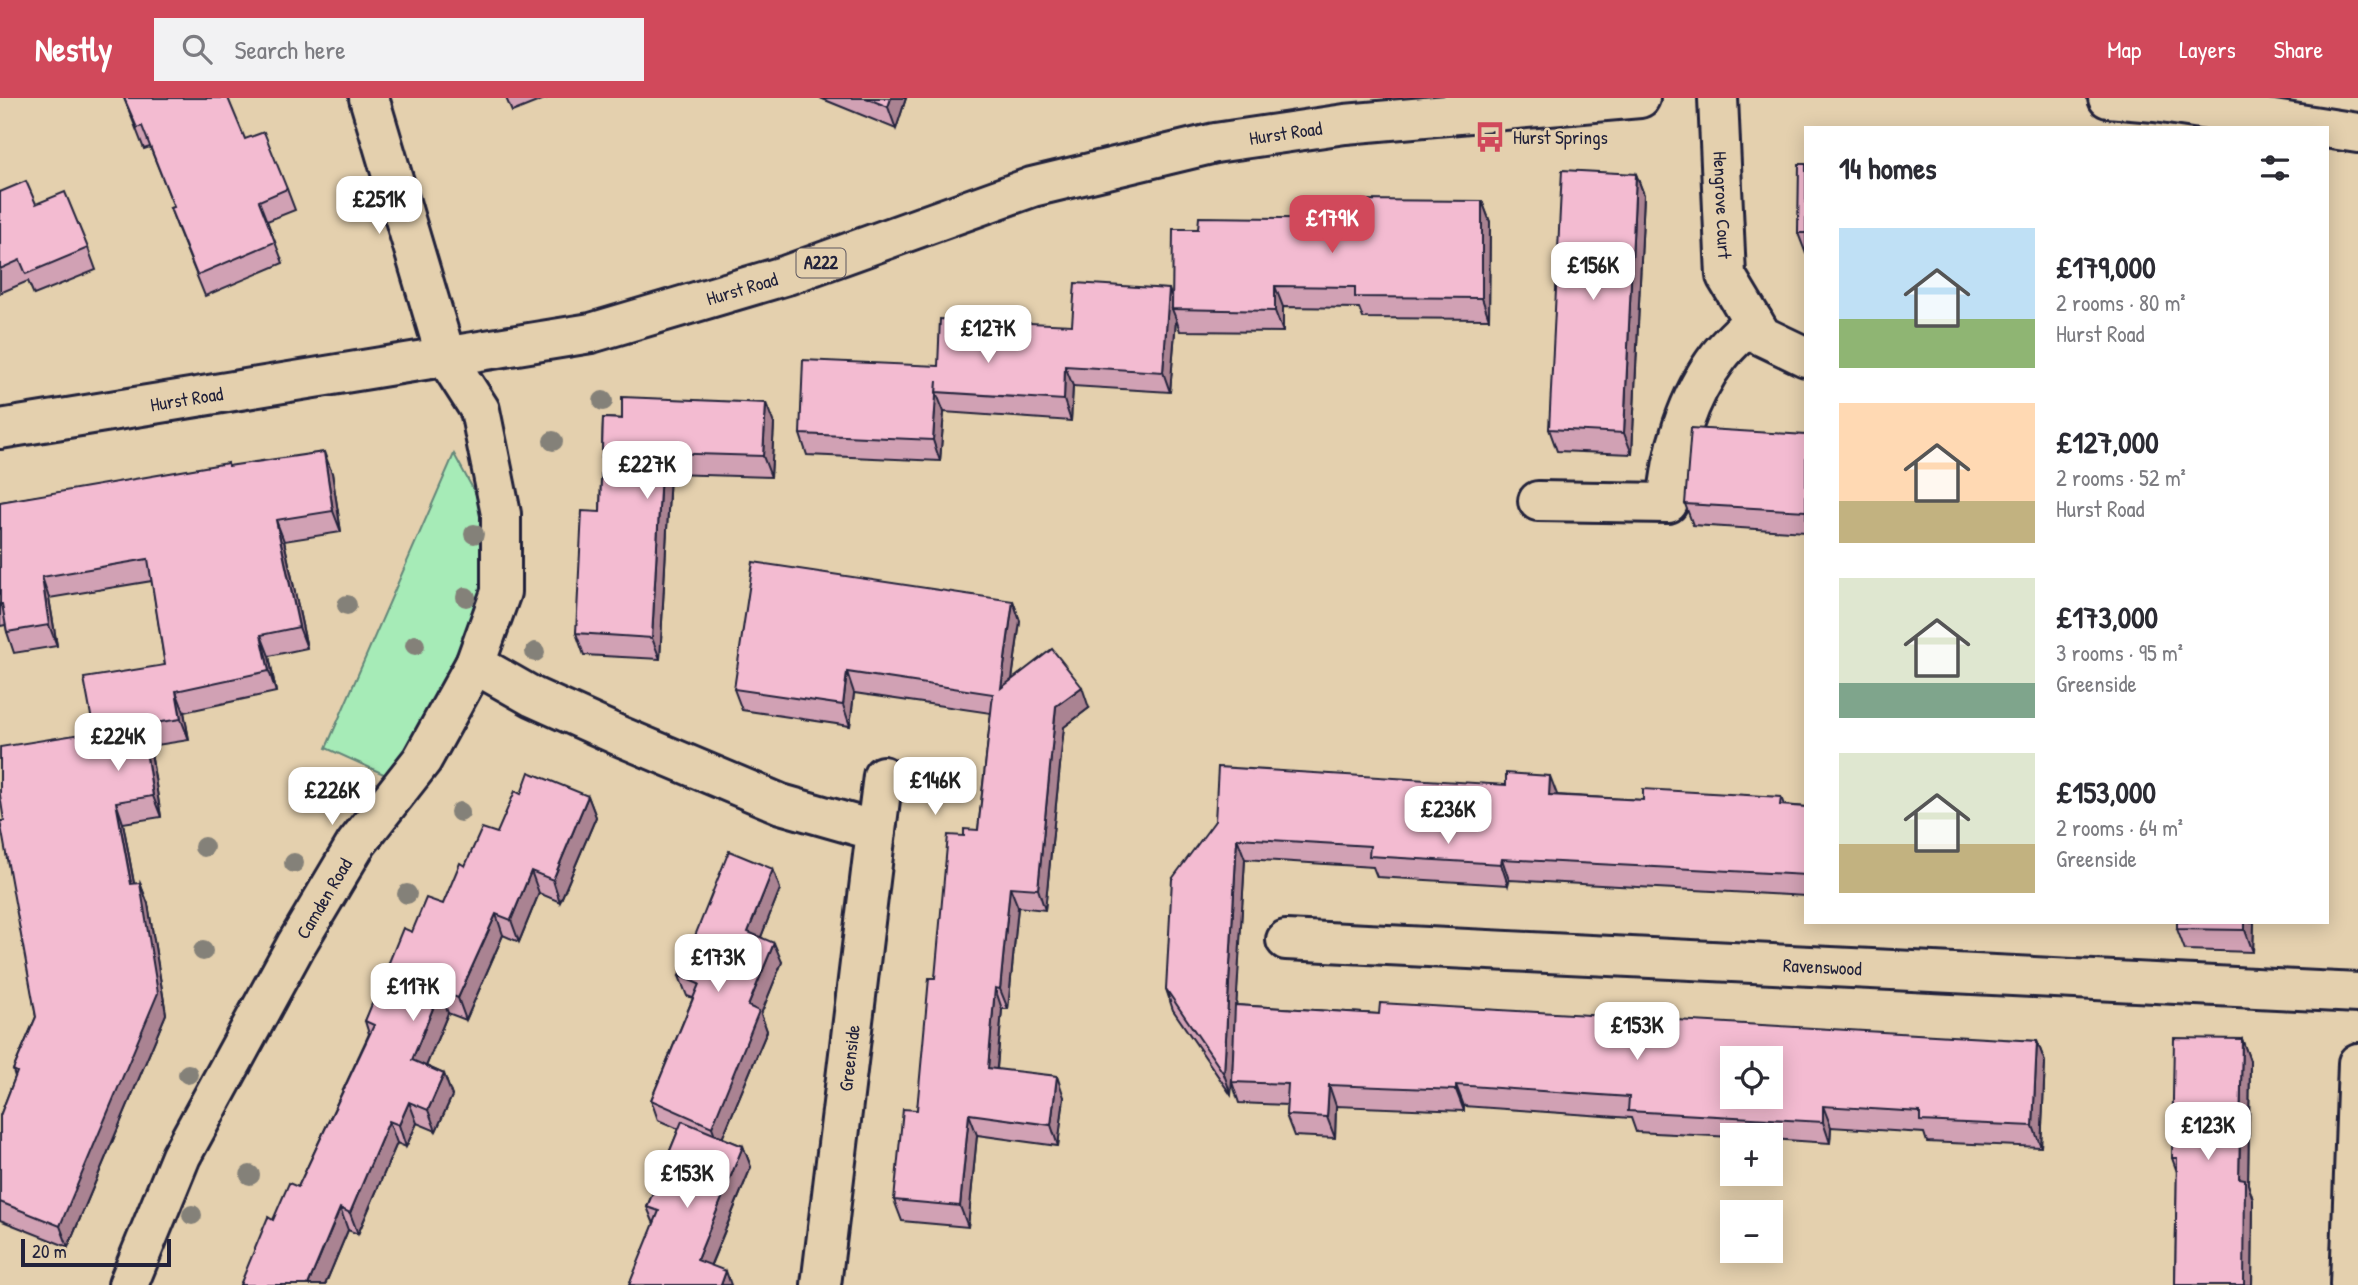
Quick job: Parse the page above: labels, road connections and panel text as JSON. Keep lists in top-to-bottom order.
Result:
{
  "streets": {
    "street": [
      "Hurst Road",
      "Hengrove Court",
      "A222",
      "Camden Road",
      "Ravenswood",
      "Greenside"
    ]
  },
  "crossings": [
    ["Hurst Road", "Camden Road"]
  ],
  "places": {
    "bus stop": ["Hurst Springs"]
  },
  "scale_bar": "20 m",
  "page": {
    "header": "Nestly",
    "search": "Search here",
    "nav": ["Map", "Layers", "Share"],
    "heading": "14 homes",
    "price": [
      "£251K",
      "£179K",
      "£156K",
      "£127K",
      "£227K",
      "£224K",
      "£146K",
      "£226K",
      "£236K",
      "£173K",
      "£117K",
      "£153K",
      "£123K",
      "£153K"
    ],
    "list": [
      {
        "name": "£179,000",
        "note": "2 rooms · 80 m² · Hurst Road"
      },
      {
        "name": "£127,000",
        "note": "2 rooms · 52 m² · Hurst Road"
      },
      {
        "name": "£173,000",
        "note": "3 rooms · 95 m² · Greenside"
      },
      {
        "name": "£153,000",
        "note": "2 rooms · 64 m² · Greenside"
      }
    ],
    "map_buttons": ["+", "−"],
    "scale": "20 m"
  }
}
